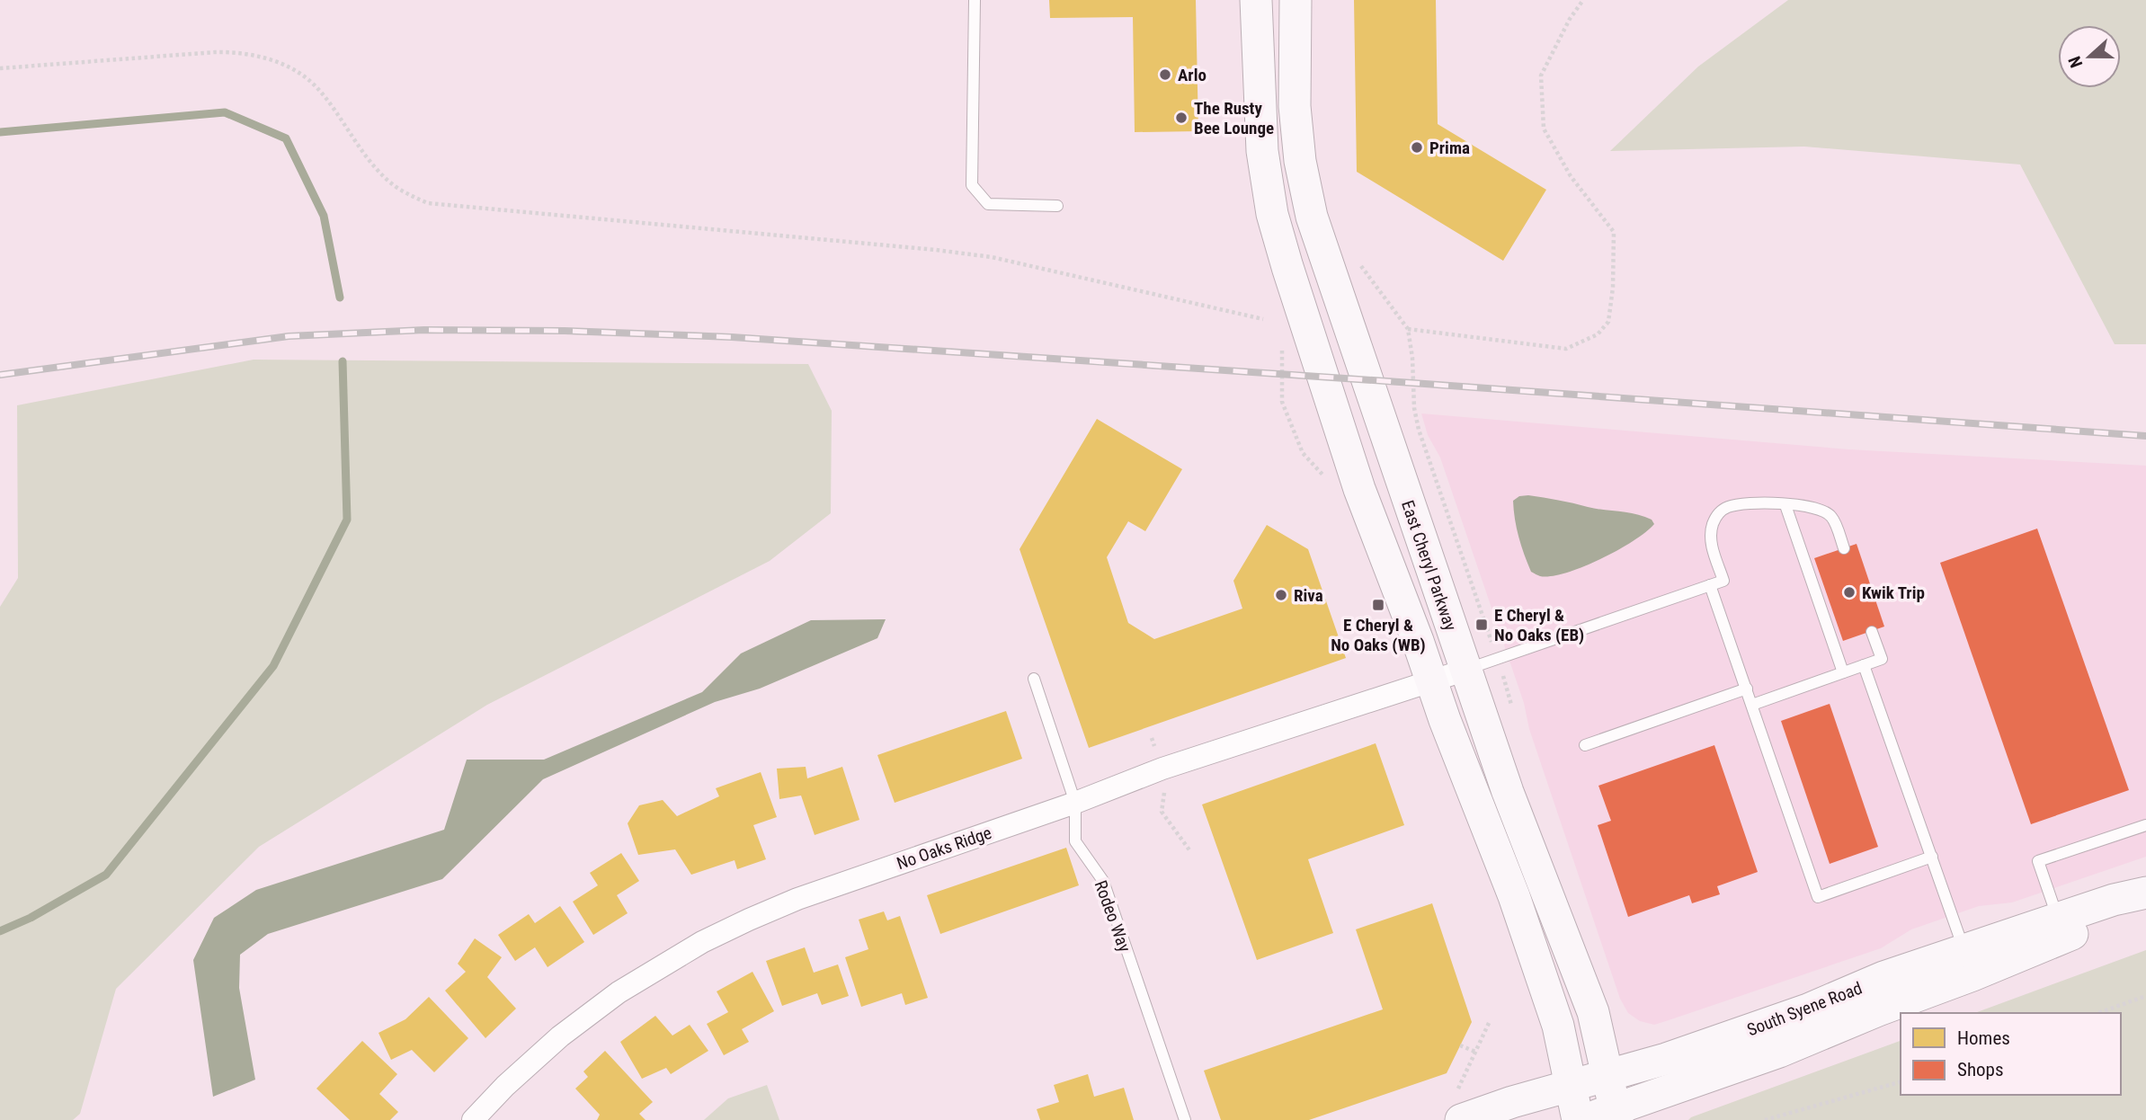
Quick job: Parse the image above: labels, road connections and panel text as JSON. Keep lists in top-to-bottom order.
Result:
{
  "streets": {
    "street": ["East Cheryl Parkway", "No Oaks Ridge", "South Syene Road"],
    "lane": ["Rodeo Way"]
  },
  "crossings": [
    ["East Cheryl Parkway", "No Oaks Ridge"],
    ["East Cheryl Parkway", "South Syene Road"],
    ["No Oaks Ridge", "Rodeo Way"]
  ],
  "places": {
    "other": [
      "Arlo",
      "The Rusty Bee Lounge",
      "Prima",
      "Kwik Trip",
      "Riva"
    ],
    "transit": ["E Cheryl & No Oaks (WB)", "E Cheryl & No Oaks (EB)"]
  },
  "legend": ["Homes", "Shops"],
  "north": "left"
}
